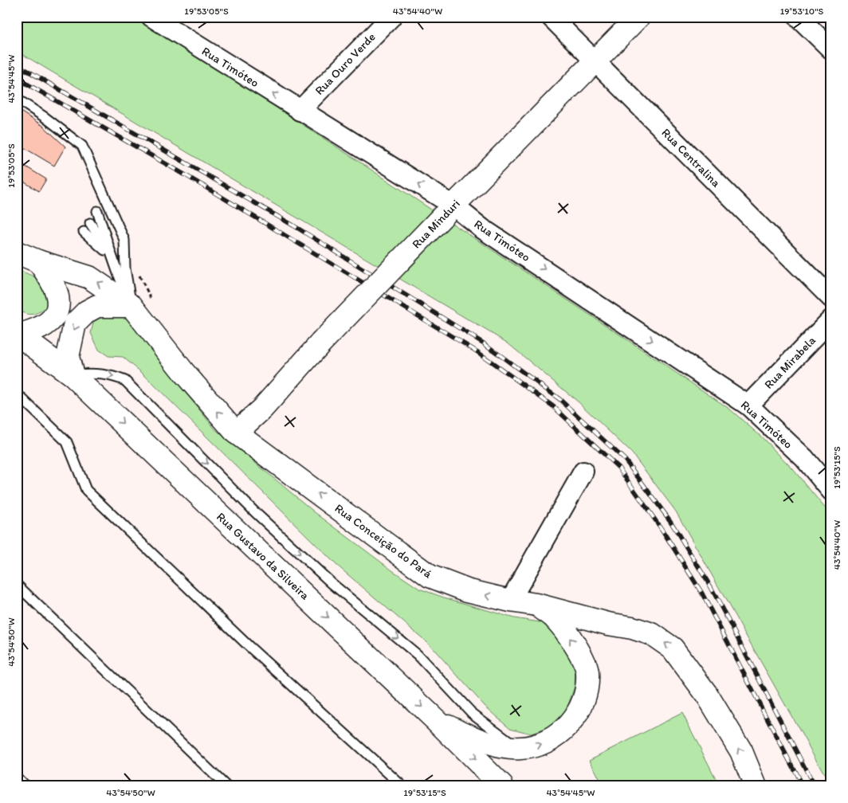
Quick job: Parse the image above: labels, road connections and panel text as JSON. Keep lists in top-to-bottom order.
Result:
{
  "streets": {
    "main road": ["Rua Minduri", "Rua Conceição do Pará", "Rua Gustavo da Silveira"],
    "street": [
      "Rua Ouro Verde",
      "Rua Timóteo",
      "Rua Centralina",
      "Rua Mirabela"
    ]
  },
  "crossings": [
    ["Rua Ouro Verde", "Rua Timóteo"],
    ["Rua Timóteo", "Rua Minduri"],
    ["Rua Timóteo", "Rua Mirabela"],
    ["Rua Centralina", "Rua Minduri"],
    ["Rua Minduri", "Rua Conceição do Pará"]
  ],
  "one_way": ["Rua Conceição do Pará", "Rua Gustavo da Silveira"],
  "coordinates": [
    "19°53'05\"S",
    "43°54'40\"W",
    "19°53'10\"S",
    "43°54'45\"W",
    "19°53'15\"S",
    "43°54'50\"W"
  ]
}
